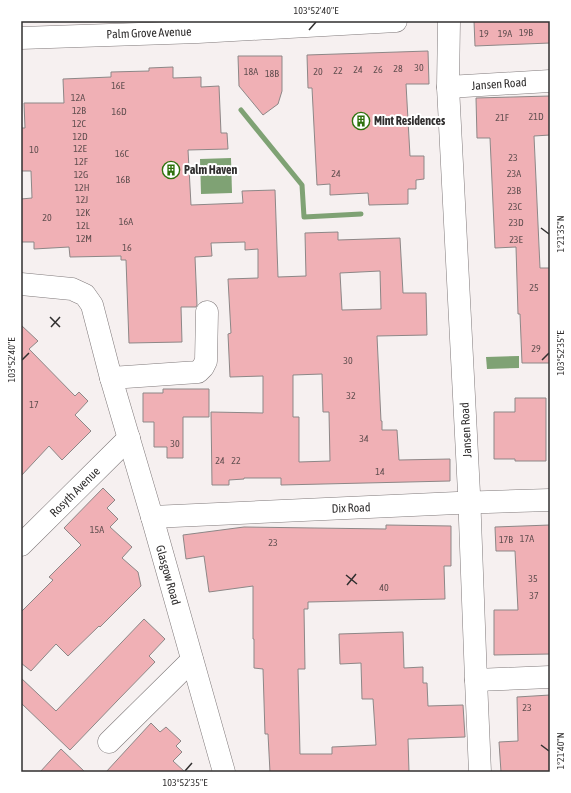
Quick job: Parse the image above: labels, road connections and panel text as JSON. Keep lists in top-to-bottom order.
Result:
{
  "streets": {
    "street": [
      "Palm Grove Avenue",
      "Jansen Road",
      "Rosyth Avenue",
      "Dix Road",
      "Glasgow Road"
    ]
  },
  "crossings": [
    ["Jansen Road", "Dix Road"],
    ["Rosyth Avenue", "Glasgow Road"],
    ["Dix Road", "Glasgow Road"]
  ],
  "places": {
    "building": ["Mint Residences", "Palm Haven"]
  },
  "house_numbers": [
    "19B",
    "19",
    "19A",
    "30",
    "28",
    "24",
    "26",
    "22",
    "18A",
    "20",
    "18B",
    "16E",
    "12A",
    "12B",
    "16D",
    "21D",
    "21F",
    "12C",
    "12D",
    "12E",
    "10",
    "16C",
    "23",
    "12F",
    "24",
    "23A",
    "12G",
    "16B",
    "12H",
    "23B",
    "12J",
    "23C",
    "12K",
    "20",
    "16A",
    "23D",
    "12L",
    "12M",
    "23E",
    "16",
    "25",
    "29",
    "30",
    "32",
    "17",
    "34",
    "30",
    "24",
    "22",
    "14",
    "15A",
    "17A",
    "17B",
    "23",
    "35",
    "40",
    "37",
    "23"
  ],
  "coordinates": [
    "103°52'40\"E",
    "1°21'35\"N",
    "103°52'35\"E",
    "1°21'40\"N"
  ]
}
